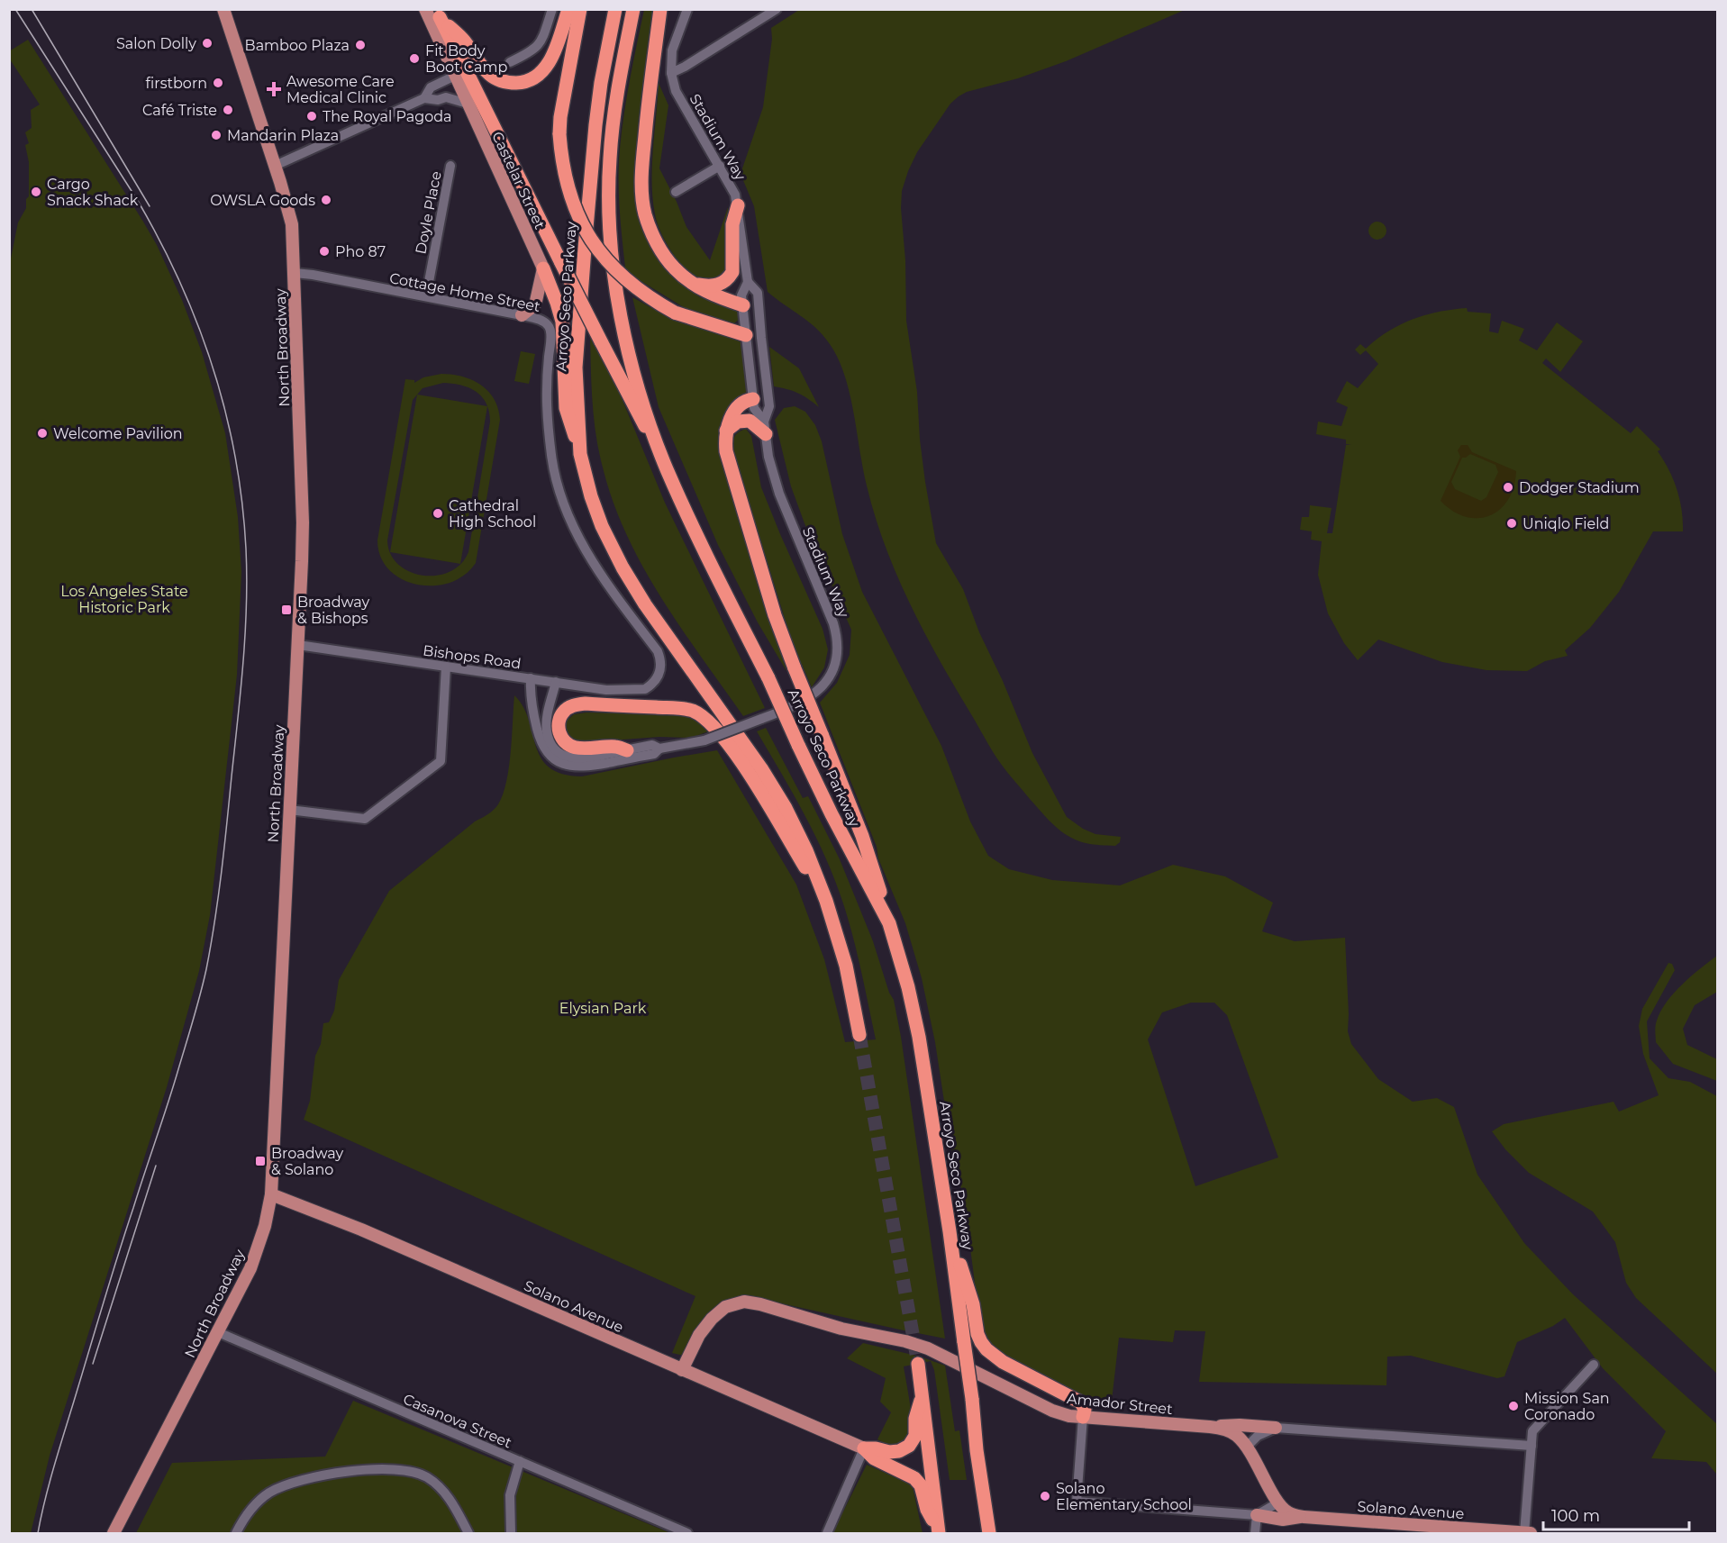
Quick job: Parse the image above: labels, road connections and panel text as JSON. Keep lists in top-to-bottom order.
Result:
{
  "streets": {
    "highway": ["Arroyo Seco Parkway"],
    "main road": [
      "Castelar Street",
      "North Broadway",
      "Solano Avenue",
      "Amador Street"
    ],
    "street": [
      "Stadium Way",
      "Doyle Place",
      "Cottage Home Street",
      "Bishops Road",
      "Casanova Street"
    ]
  },
  "crossings": [
    ["Stadium Way", "Bishops Road"],
    ["Doyle Place", "Cottage Home Street"],
    ["Cottage Home Street", "North Broadway"],
    ["Cottage Home Street", "Bishops Road"],
    ["North Broadway", "Bishops Road"],
    ["North Broadway", "Solano Avenue"],
    ["North Broadway", "Casanova Street"],
    ["Solano Avenue", "Amador Street"]
  ],
  "parks": ["Los Angeles State Historic Park", "Elysian Park"],
  "places": {
    "other": [
      "Salon Dolly",
      "Bamboo Plaza",
      "Fit Body Boot Camp",
      "firstborn",
      "Café Triste",
      "The Royal Pagoda",
      "Mandarin Plaza",
      "Cargo Snack Shack",
      "OWSLA Goods",
      "Pho 87",
      "Welcome Pavilion",
      "Dodger Stadium",
      "Cathedral High School",
      "Uniqlo Field",
      "Mission San Coronado",
      "Solano Elementary School"
    ],
    "health": ["Awesome Care Medical Clinic"],
    "transit": ["Broadway & Bishops", "Broadway & Solano"]
  },
  "scale_bar": "100 m"
}
